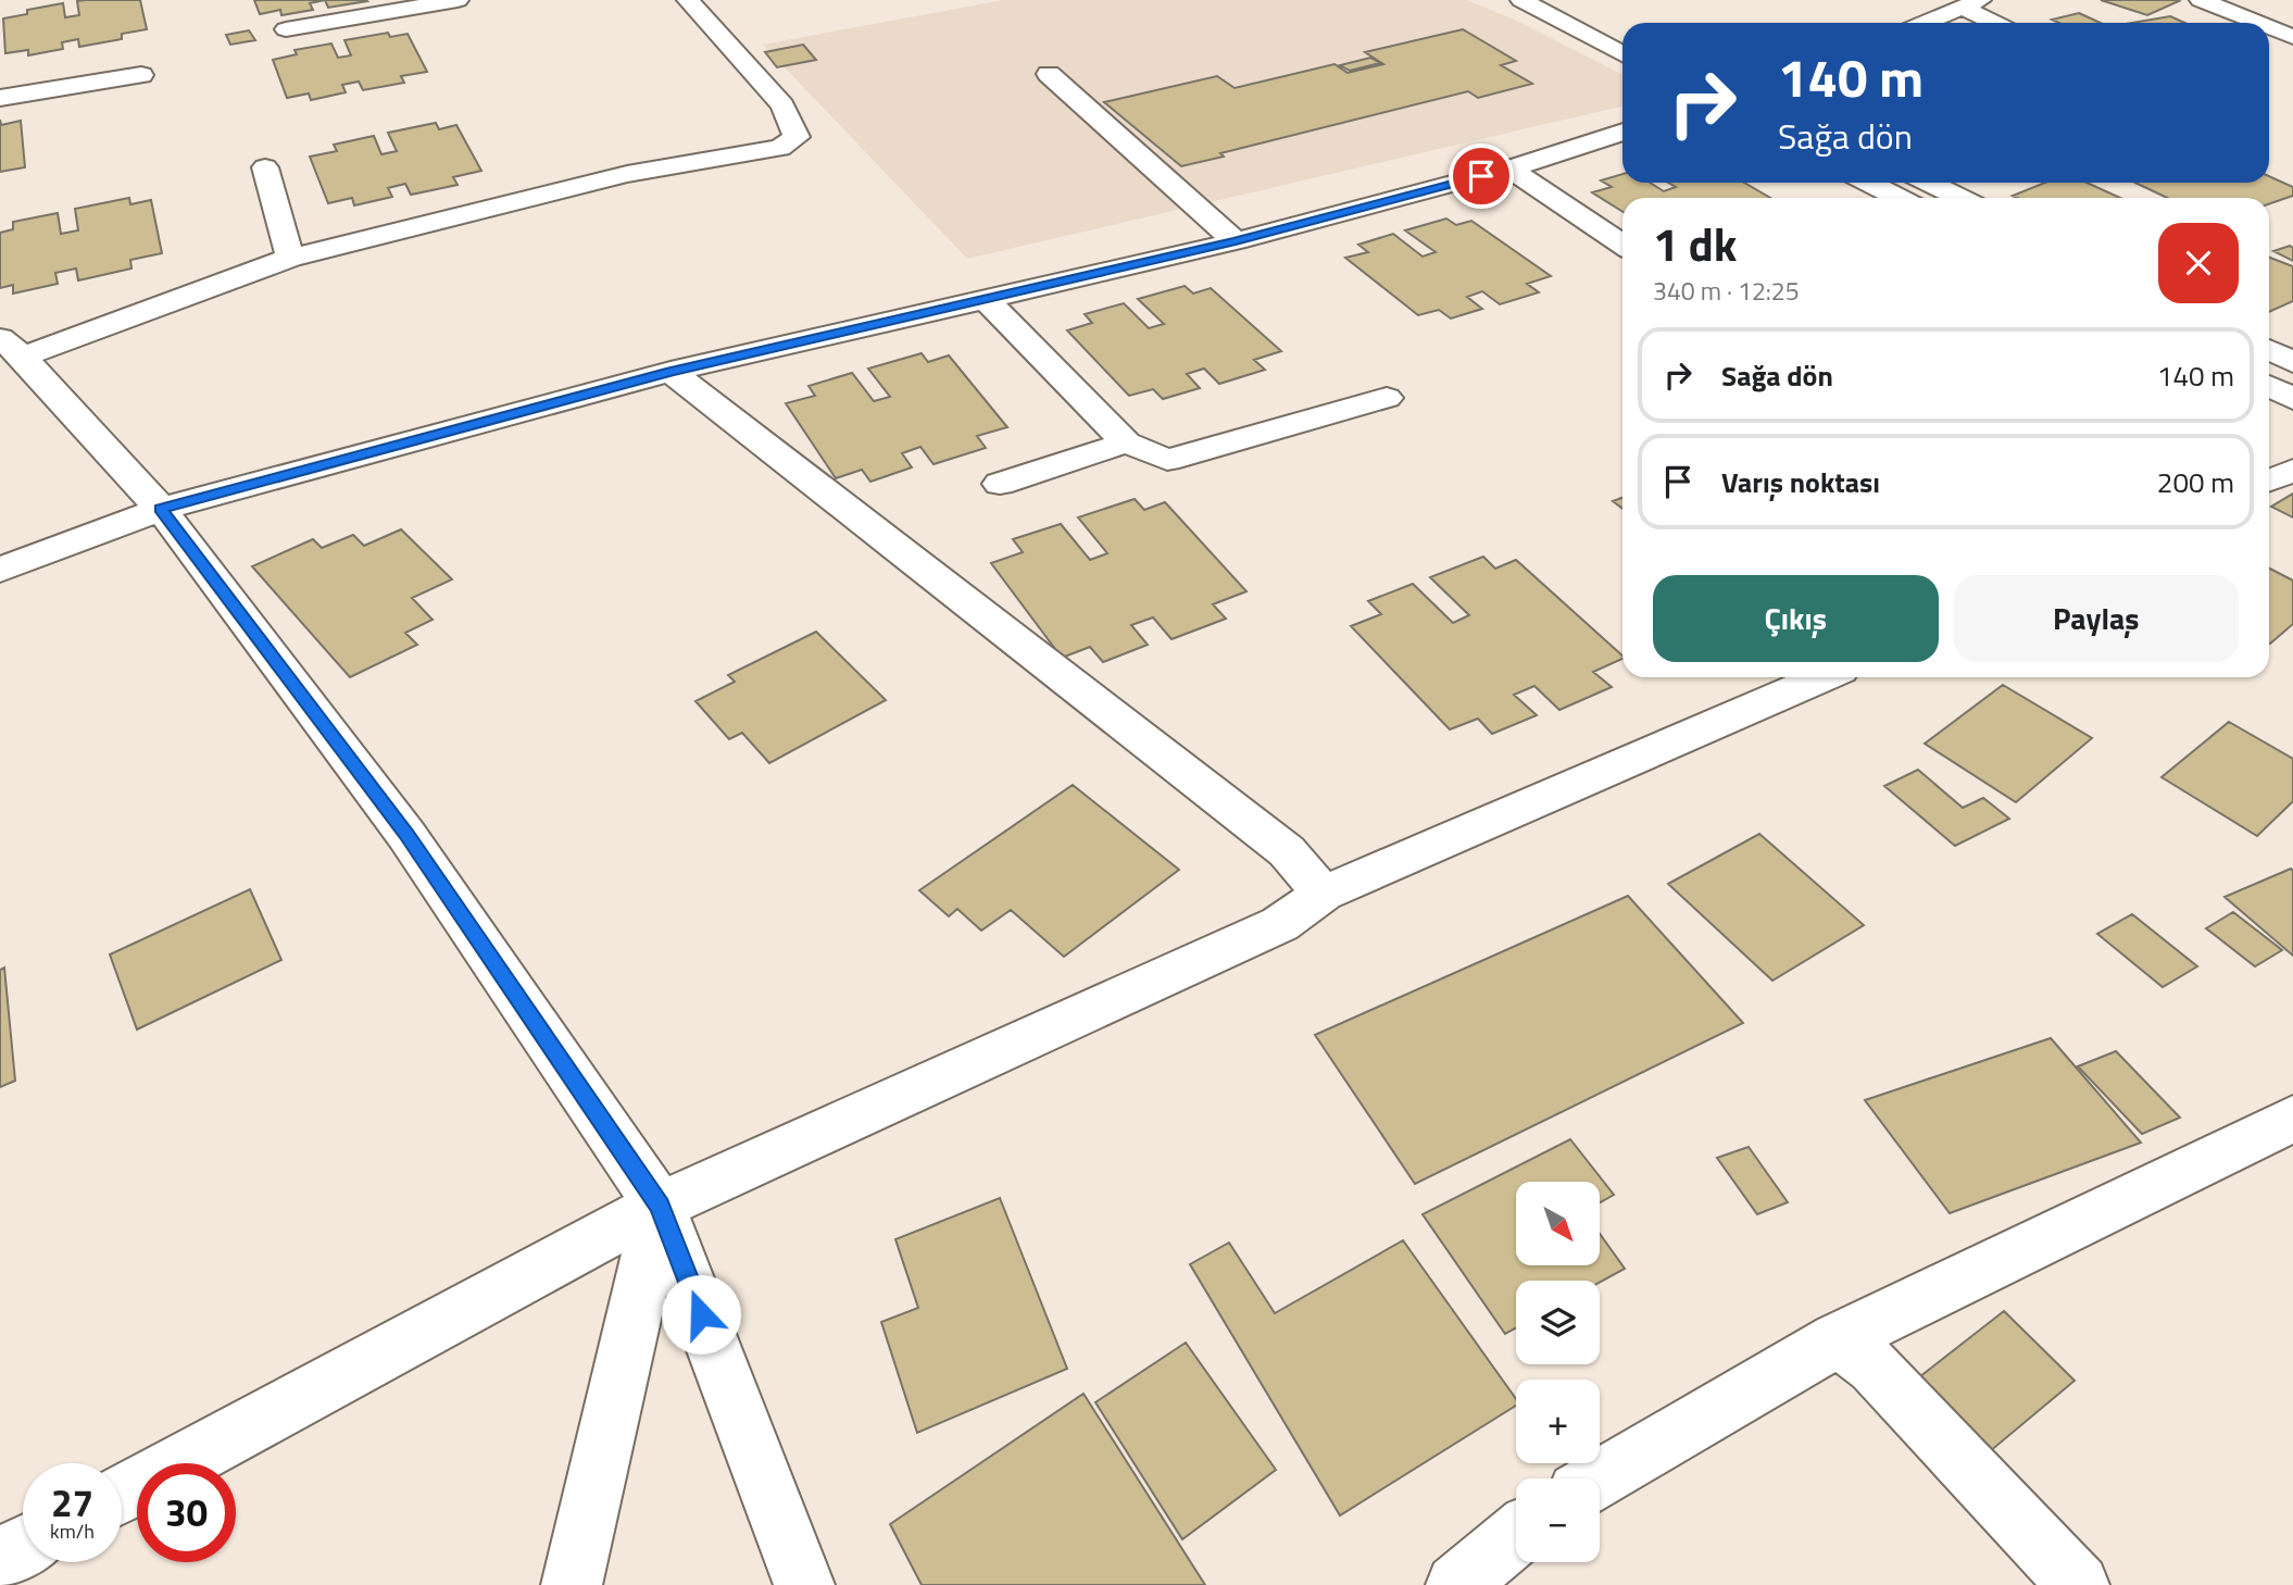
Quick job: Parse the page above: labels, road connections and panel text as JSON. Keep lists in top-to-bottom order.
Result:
{
  "north": "bottom right",
  "page": {
    "turn": ["140 m", "Sağa dön"],
    "heading": ["1 dk", "340 m · 12:25"],
    "list": [
      {
        "name": "Sağa dön",
        "value": "140 m"
      },
      {
        "name": "Varış noktası",
        "value": "200 m"
      }
    ],
    "buttons": ["Çıkış", "Paylaş"],
    "map_buttons": ["+", "−"],
    "speed": "27 km/h",
    "limit": "30"
  }
}
